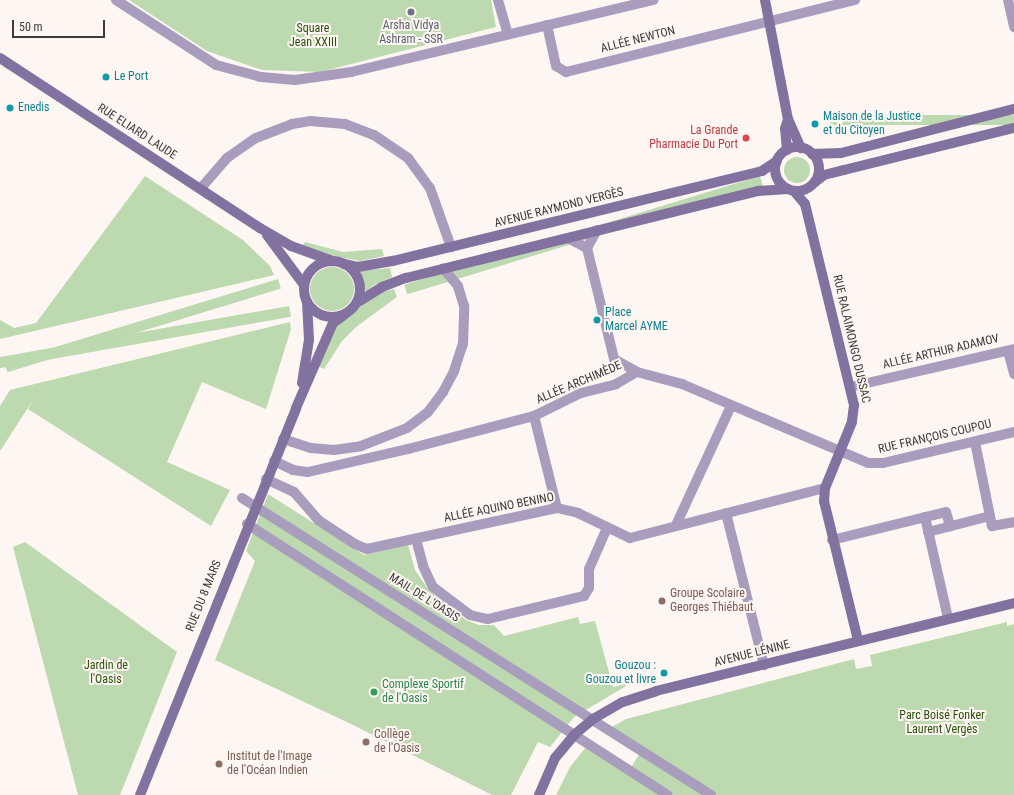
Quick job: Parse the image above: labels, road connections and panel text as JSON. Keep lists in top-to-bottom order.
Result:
{
  "streets": {
    "main road": [
      "RUE ELIARD LAUDE",
      "AVENUE RAYMOND VERGÈS",
      "RUE RALAIMONGO DUSSAC",
      "RUE DU 8 MARS",
      "AVENUE LÉNINE"
    ],
    "street": [
      "ALLÉE NEWTON",
      "ALLÉE ARTHUR ADAMOV",
      "ALLÉE ARCHIMÈDE",
      "RUE FRANÇOIS COUPOU",
      "ALLÉE AQUINO BENINO",
      "MAIL DE L'OASIS"
    ]
  },
  "crossings": [
    ["RUE ELIARD LAUDE", "AVENUE RAYMOND VERGÈS"],
    ["RUE ELIARD LAUDE", "RUE DU 8 MARS"],
    ["AVENUE RAYMOND VERGÈS", "RUE DU 8 MARS"],
    ["RUE RALAIMONGO DUSSAC", "ALLÉE ARTHUR ADAMOV"],
    ["RUE RALAIMONGO DUSSAC", "ALLÉE ARCHIMÈDE"],
    ["RUE RALAIMONGO DUSSAC", "RUE FRANÇOIS COUPOU"],
    ["RUE RALAIMONGO DUSSAC", "AVENUE LÉNINE"],
    ["ALLÉE ARCHIMÈDE", "RUE FRANÇOIS COUPOU"],
    ["ALLÉE ARCHIMÈDE", "RUE DU 8 MARS"],
    ["ALLÉE AQUINO BENINO", "RUE DU 8 MARS"],
    ["RUE DU 8 MARS", "MAIL DE L'OASIS"],
    ["MAIL DE L'OASIS", "AVENUE LÉNINE"]
  ],
  "parks": ["Square Jean XXIII", "Jardin de l'Oasis", "Parc Boisé Fonker Laurent Vergès"],
  "places": [
    "Arsha Vidya Ashram - SSR",
    "Le Port",
    "Enedis",
    "Maison de la Justice et du Citoyen",
    "La Grande Pharmacie Du Port",
    "Place Marcel AYME",
    "Groupe Scolaire Georges Thiébaut",
    "Gouzou : Gouzou et livre",
    "Complexe Sportif de l'Oasis",
    "Collège de l'Oasis",
    "Institut de l'Image de l'Océan Indien"
  ],
  "scale_bar": "50 m"
}
